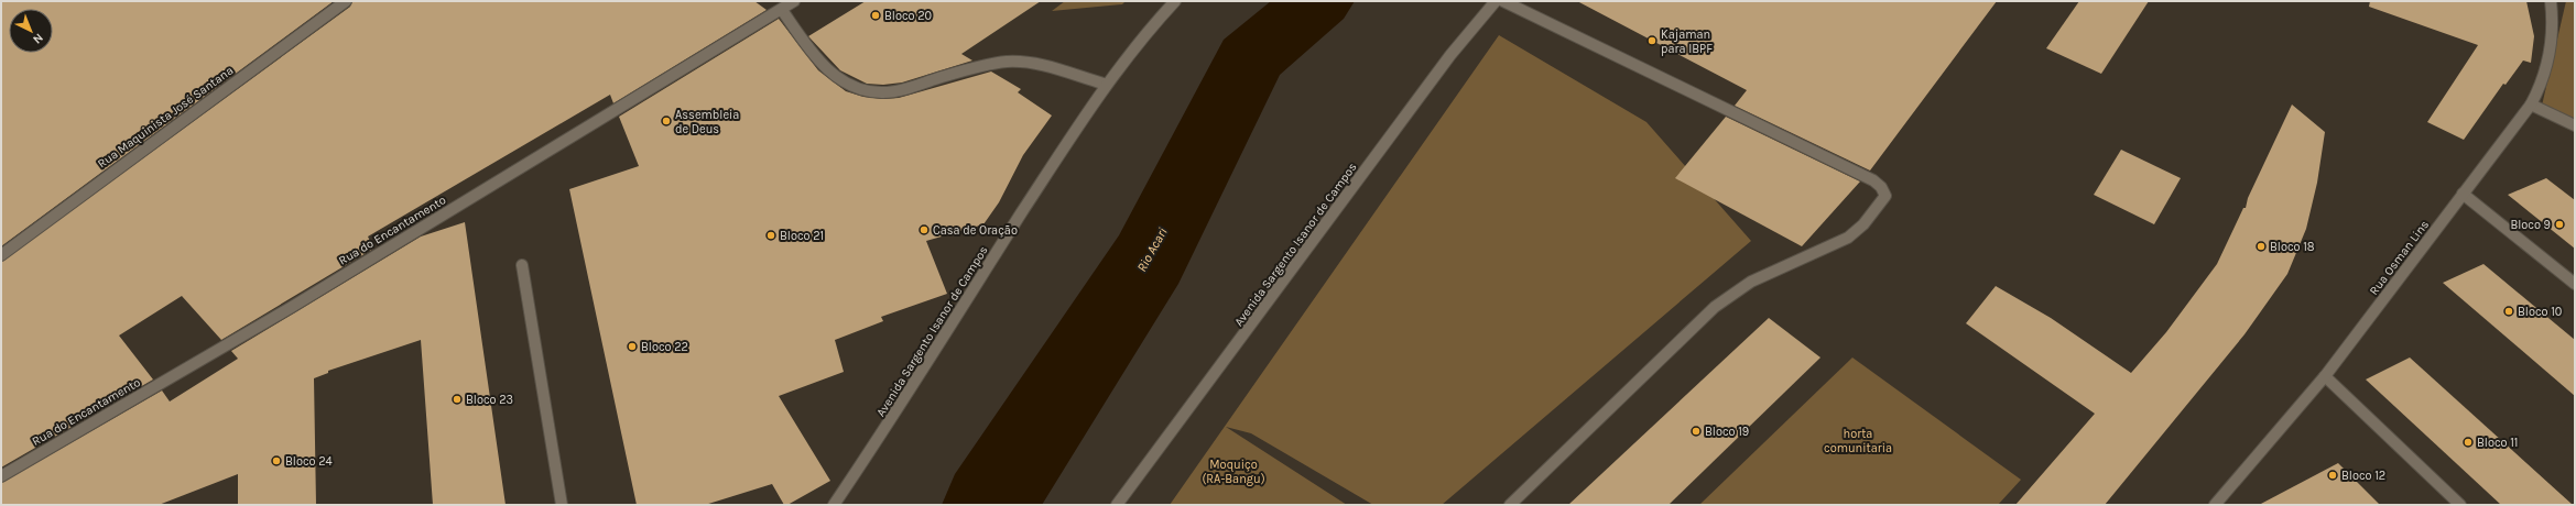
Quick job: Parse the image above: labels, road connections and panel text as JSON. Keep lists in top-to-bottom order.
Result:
{
  "streets": {
    "street": [
      "Rua Maquinista José Santana",
      "Rua do Encantamento",
      "Avenida Sargento Isanor de Campos",
      "Rua Osman Lins"
    ]
  },
  "water": ["Rio Acari"],
  "parks": ["horta comunitaria", "Moquiço (RA-Bangu)"],
  "places": [
    "Bloco 20",
    "Kajaman para IBPF",
    "Assembleia de Deus",
    "Bloco 9",
    "Casa de Oração",
    "Bloco 21",
    "Bloco 18",
    "Bloco 10",
    "Bloco 22",
    "Bloco 23",
    "Bloco 19",
    "Bloco 11",
    "Bloco 24",
    "Bloco 12"
  ],
  "north": "bottom right"
}
